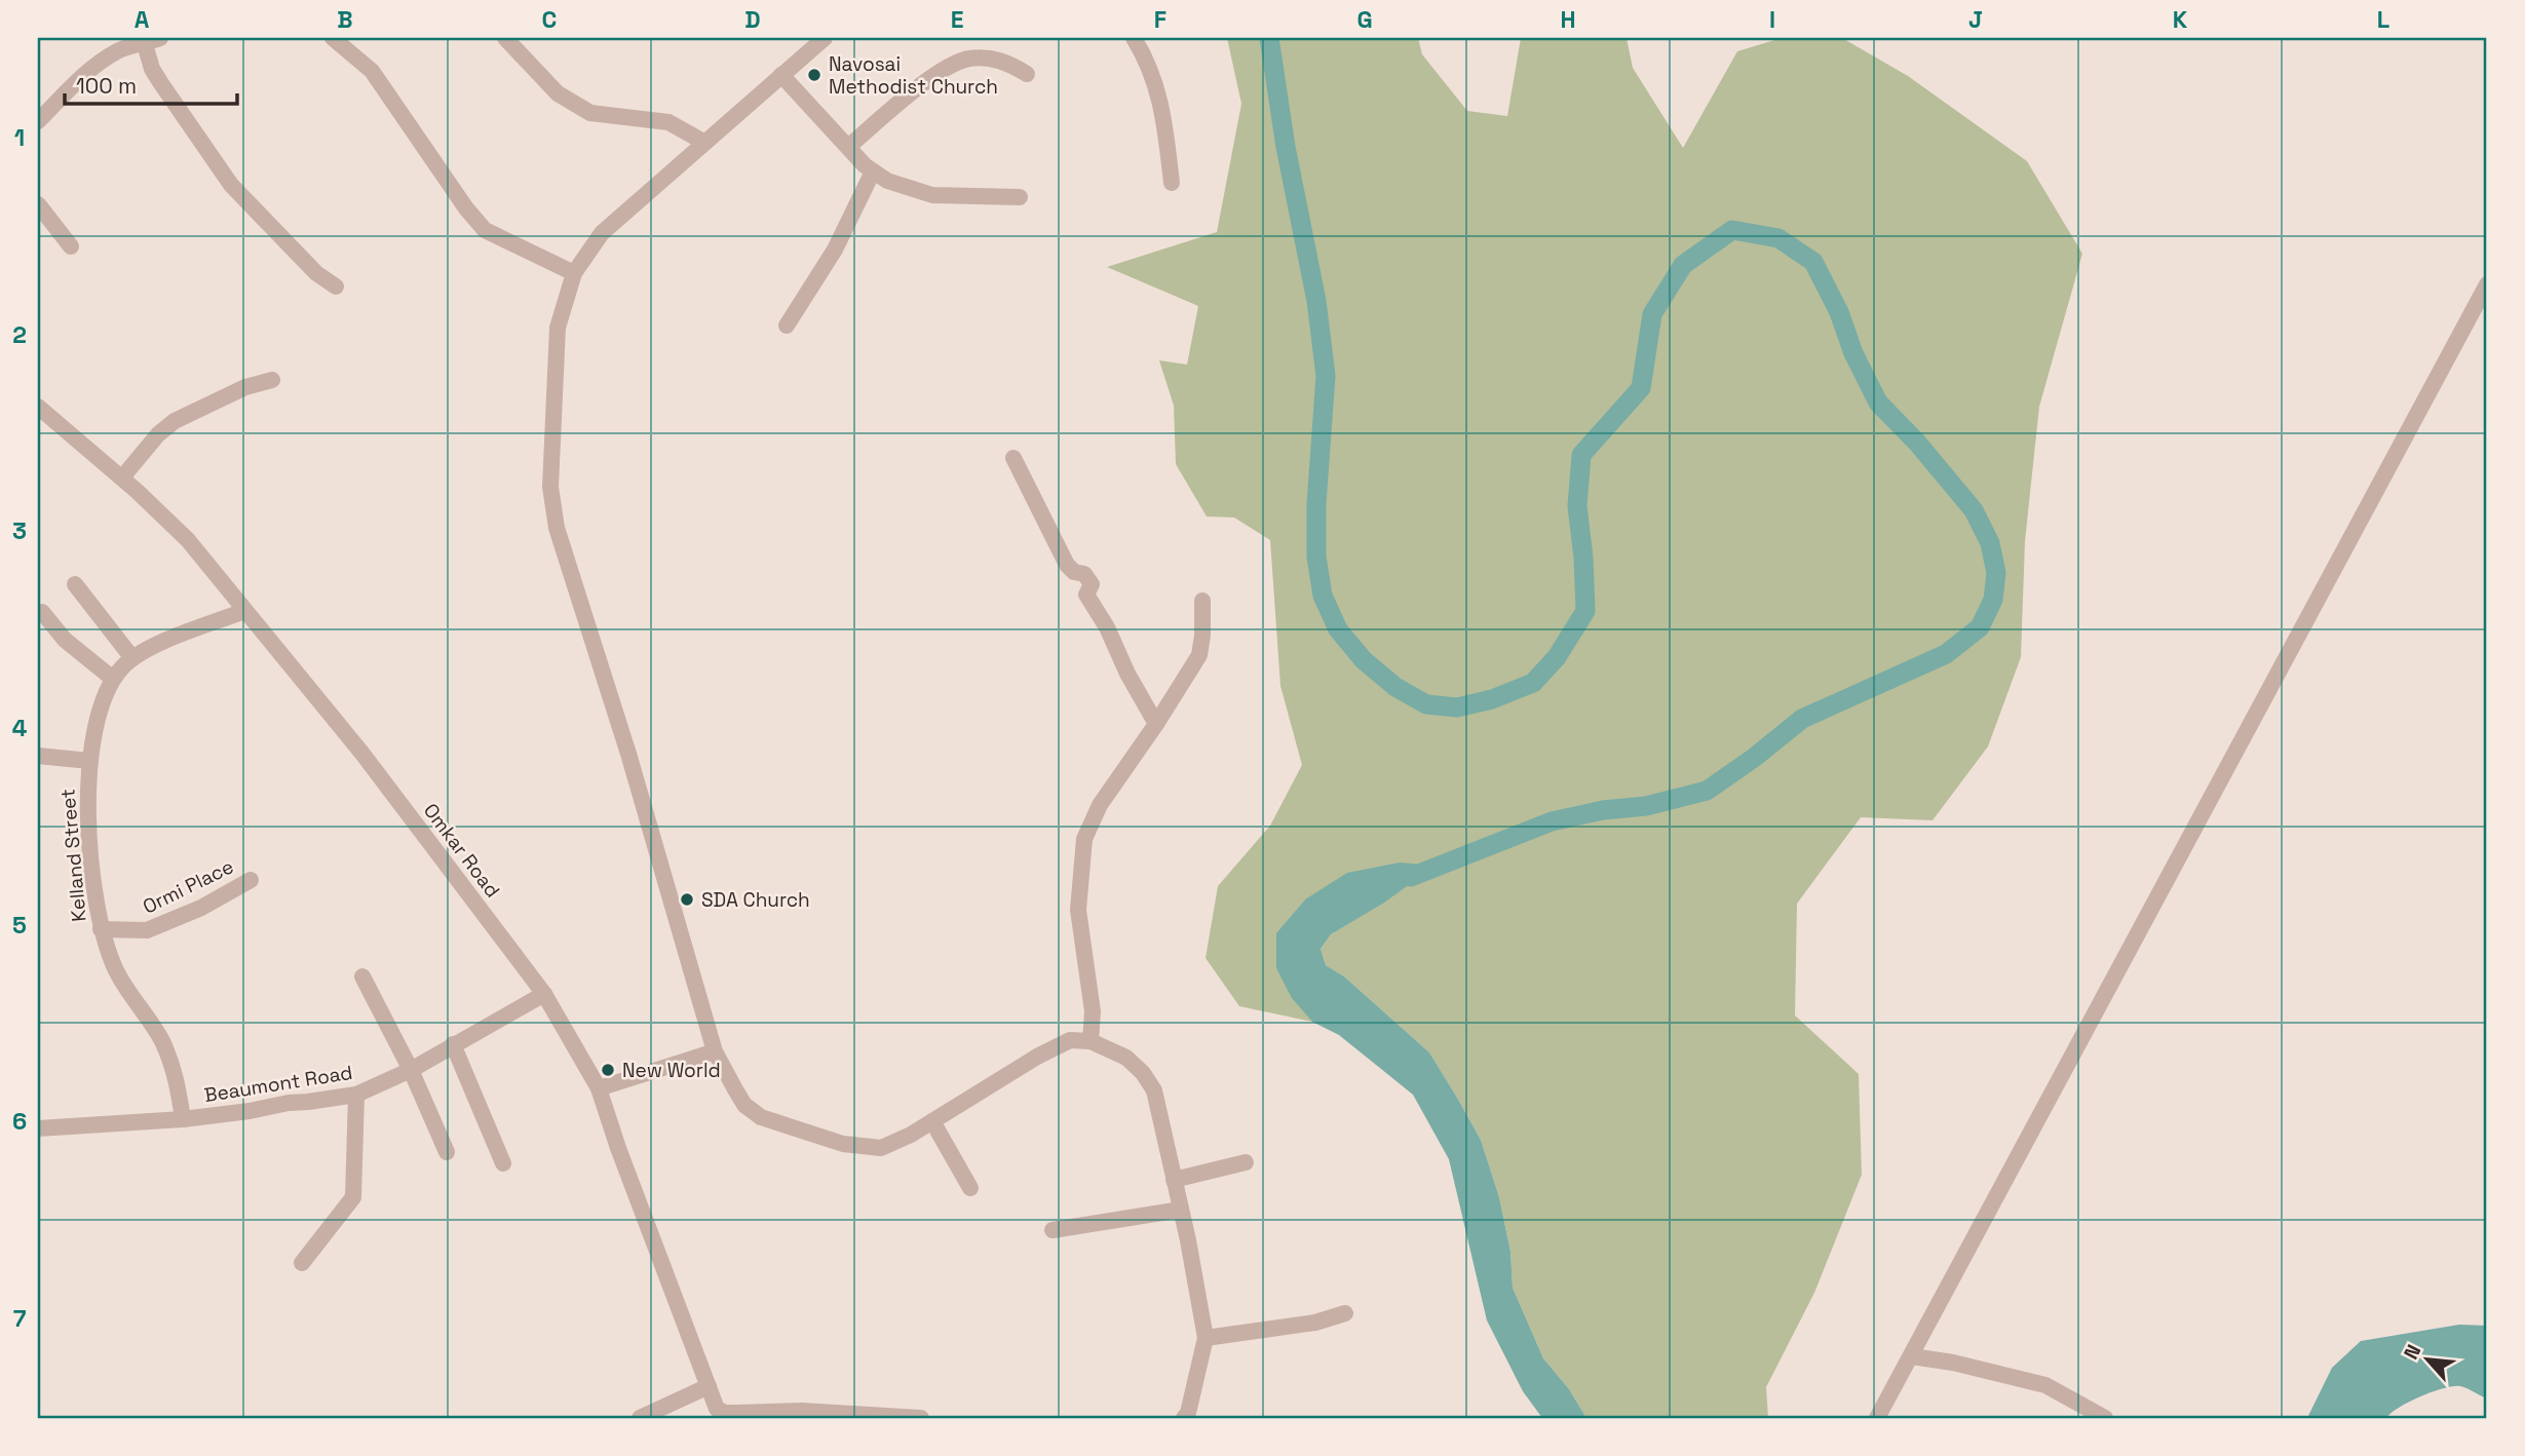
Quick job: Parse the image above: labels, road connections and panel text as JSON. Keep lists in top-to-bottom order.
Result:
{
  "streets": {
    "street": [
      "Omkar Road",
      "Kelland Street",
      "Ormi Place",
      "Beaumont Road"
    ]
  },
  "crossings": [
    ["Omkar Road", "Kelland Street"],
    ["Omkar Road", "Beaumont Road"],
    ["Kelland Street", "Ormi Place"],
    ["Kelland Street", "Beaumont Road"]
  ],
  "places": ["Navosai Methodist Church", "SDA Church", "New World"],
  "scale_bar": "100 m",
  "north": "top left",
  "grid": {
    "columns": [
      "A",
      "B",
      "C",
      "D",
      "E",
      "F",
      "G",
      "H",
      "I",
      "J",
      "K",
      "L"
    ],
    "rows": [
      "1",
      "2",
      "3",
      "4",
      "5",
      "6",
      "7"
    ]
  }
}
